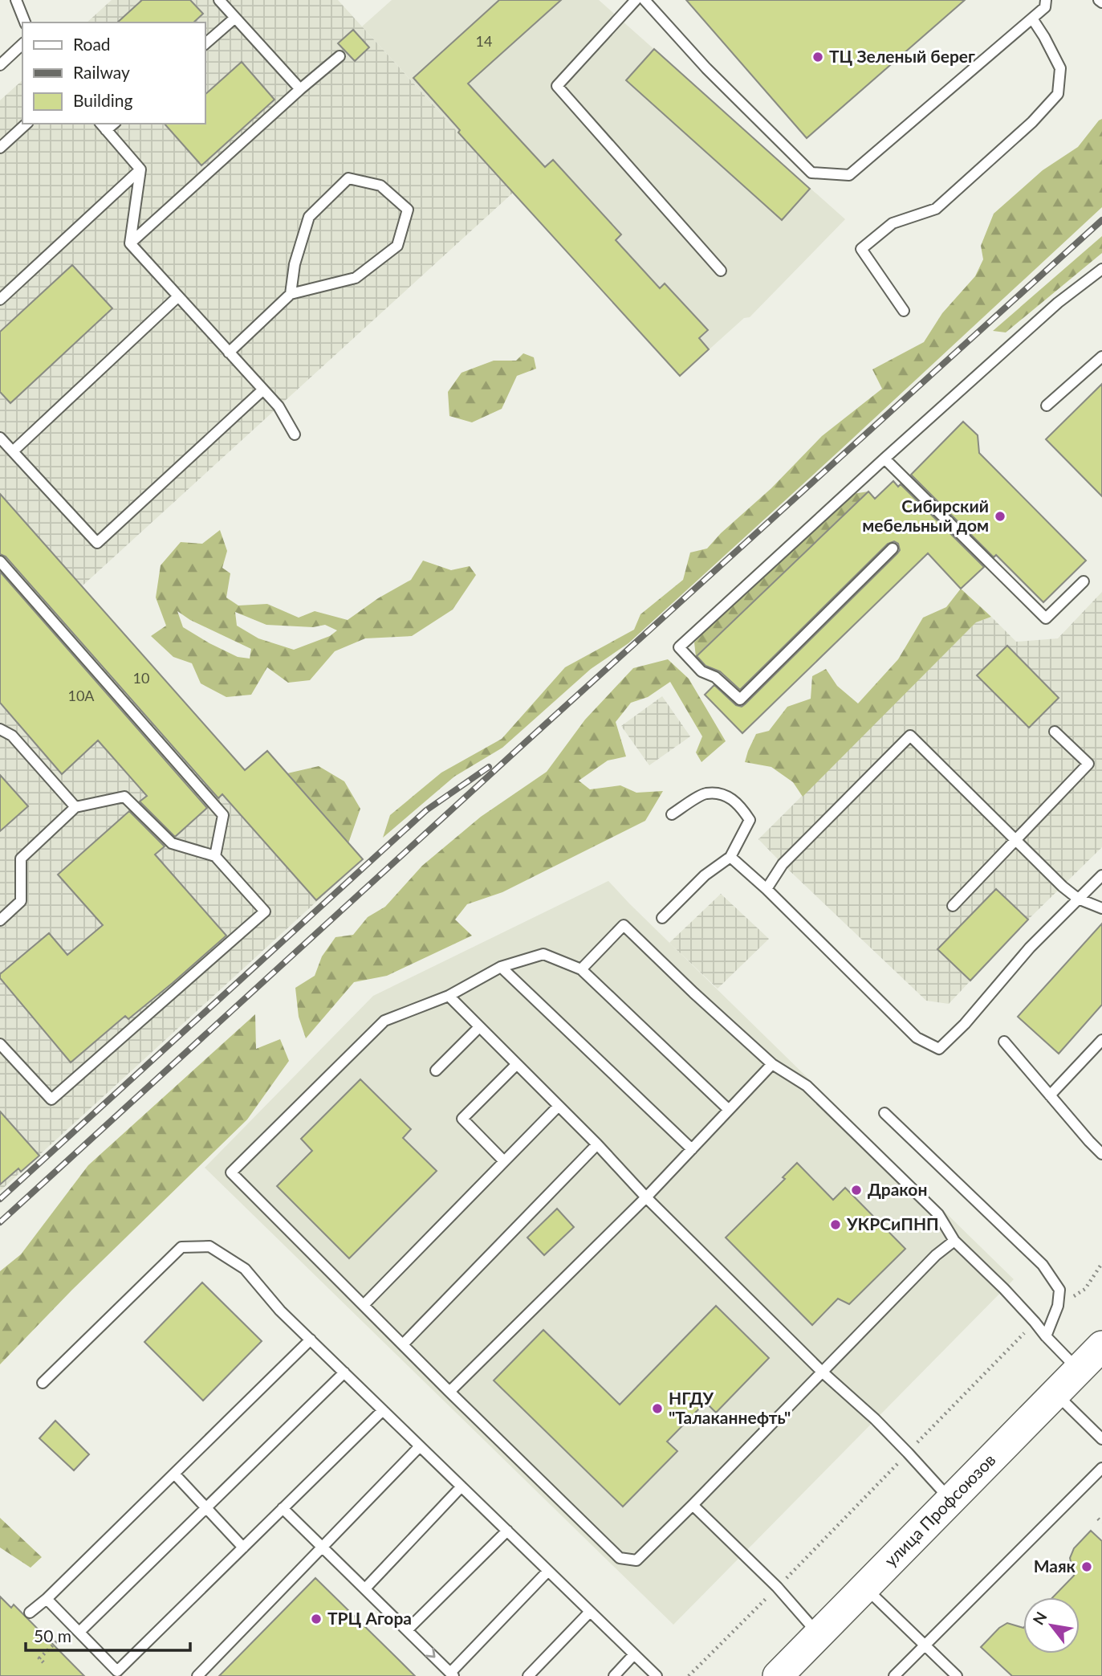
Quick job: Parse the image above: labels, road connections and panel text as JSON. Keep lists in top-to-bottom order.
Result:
{
  "streets": {
    "main road": ["улица Профсоюзов"]
  },
  "places": [
    "ТЦ Зеленый берег",
    "Сибирский мебельный дом",
    "Дракон",
    "УКРСиПНП",
    "НГДУ \"Талаканнефть\"",
    "Маяк",
    "ТРЦ Агора"
  ],
  "house_numbers": ["14", "10", "10А"],
  "legend": ["Road", "Railway", "Building"],
  "scale_bar": "50 m",
  "north": "top left"
}
